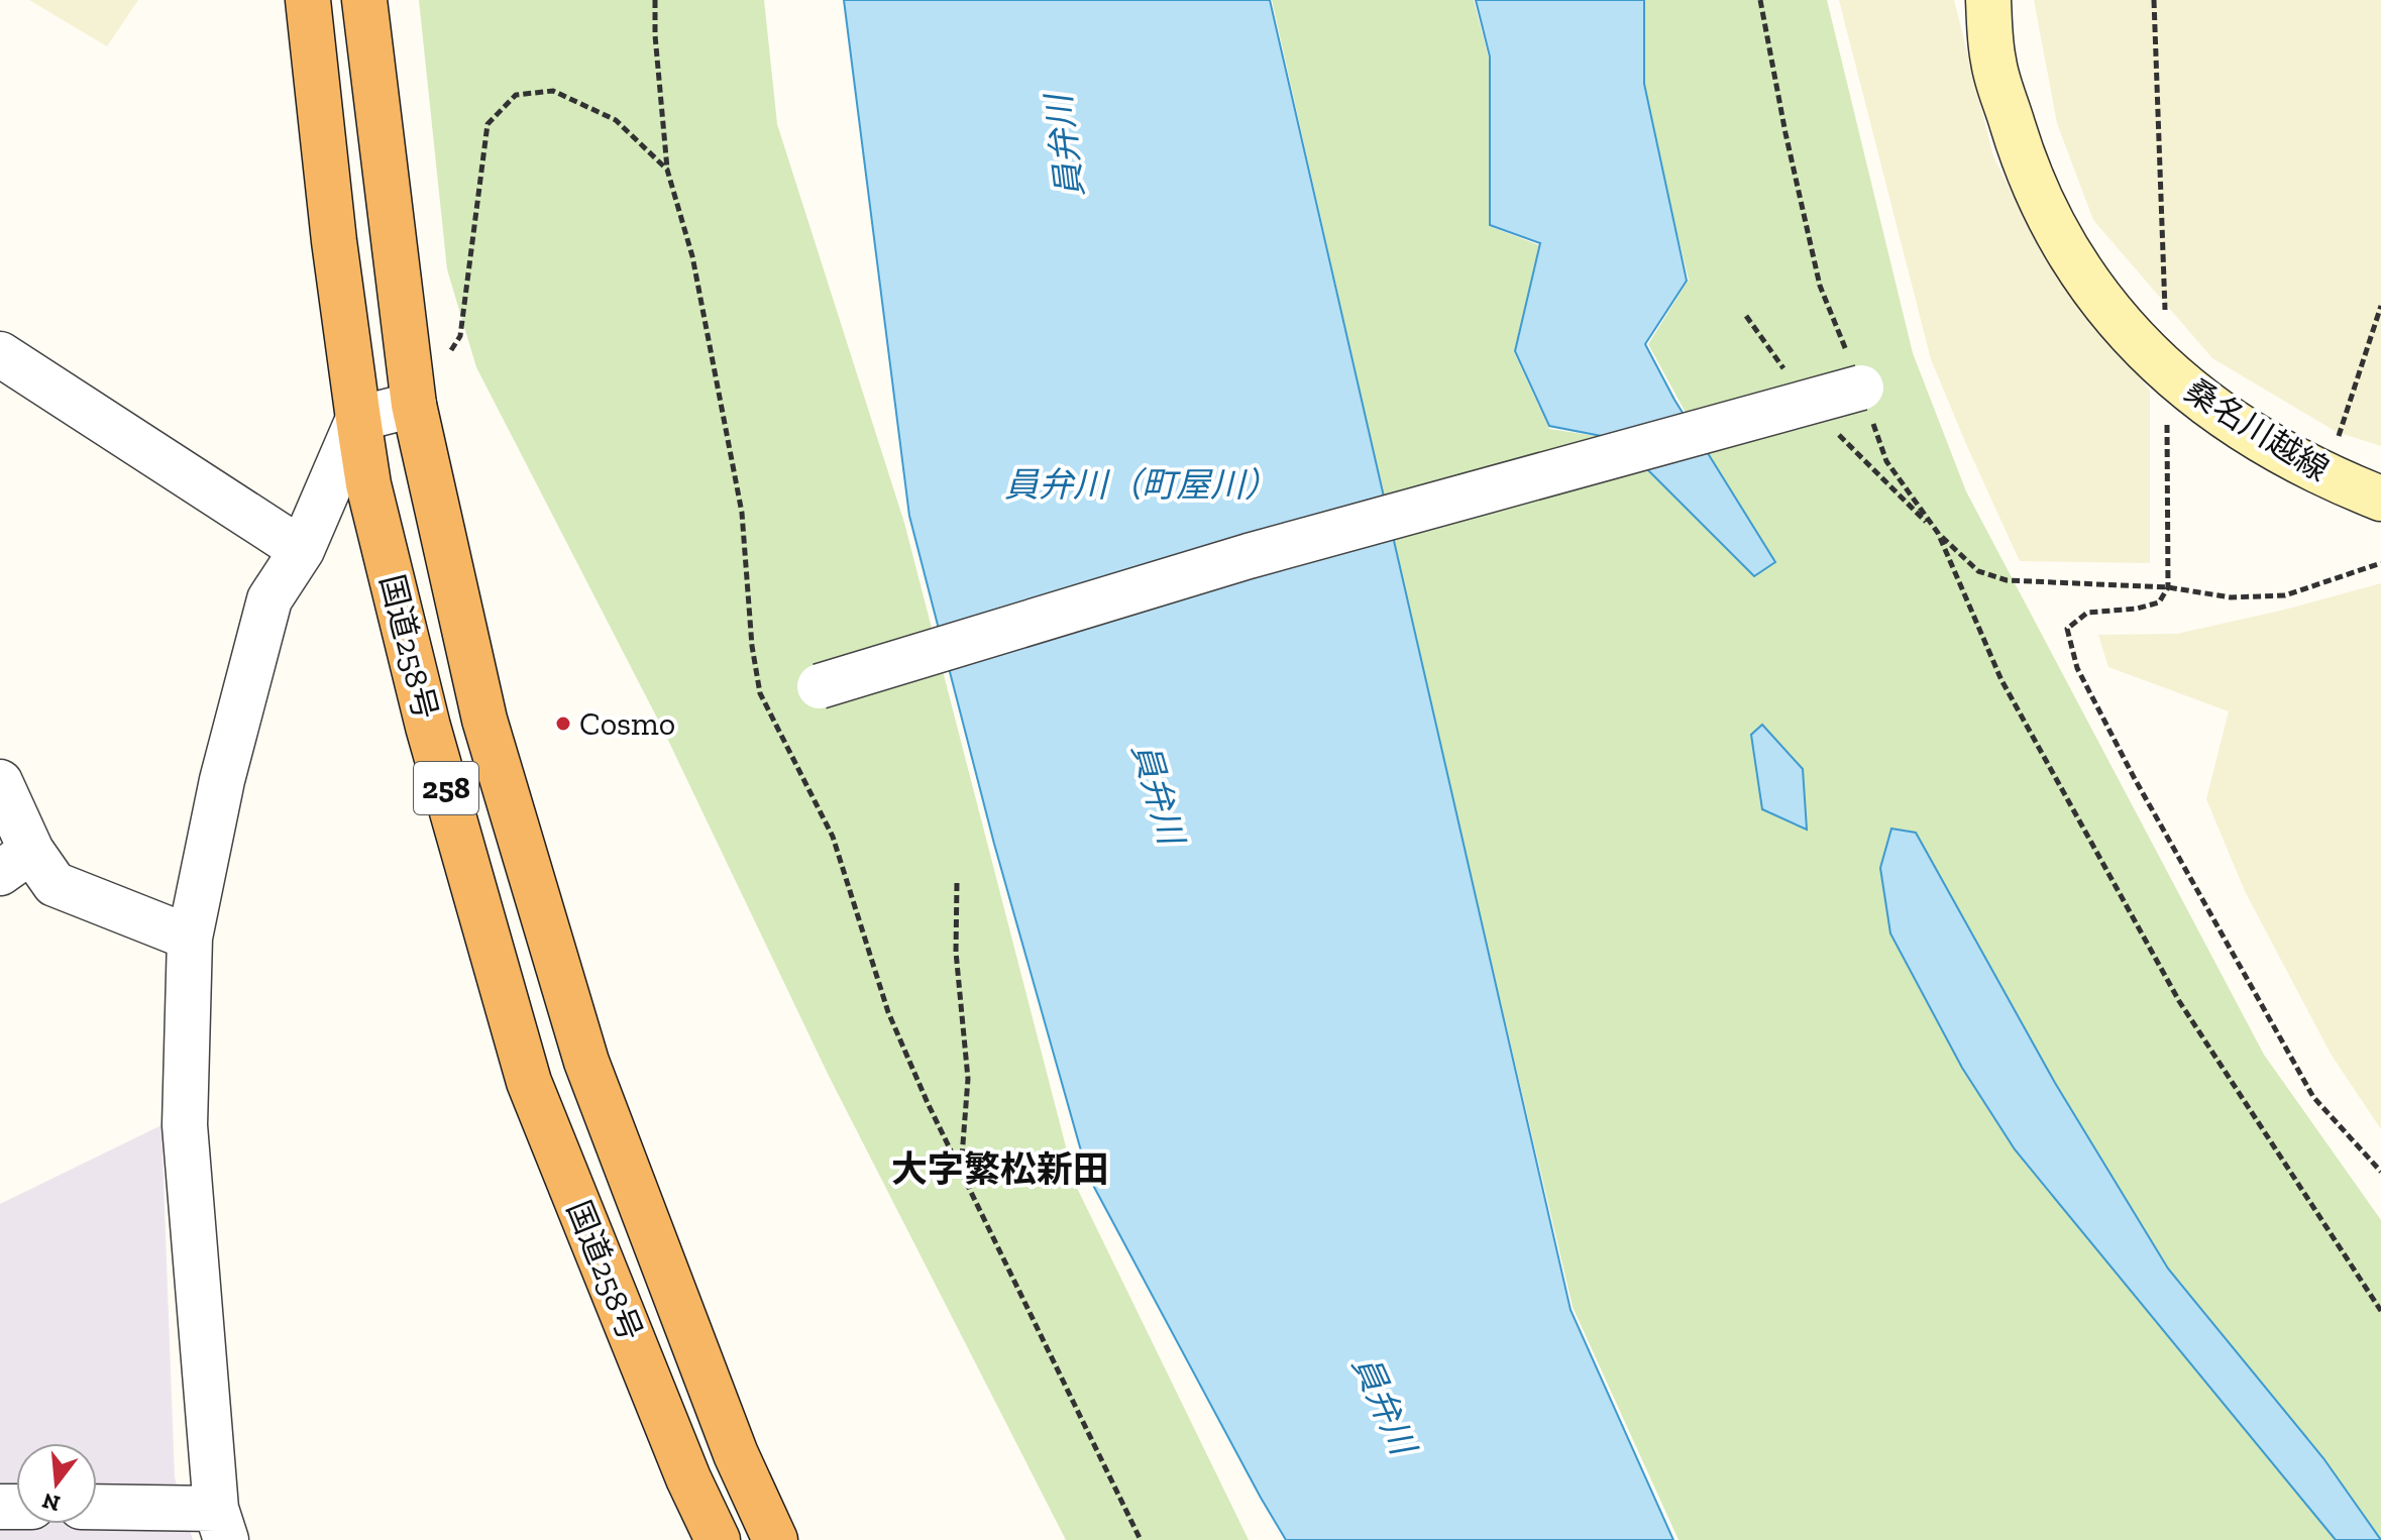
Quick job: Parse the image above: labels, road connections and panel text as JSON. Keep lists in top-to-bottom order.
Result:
{
  "streets": {
    "highway": ["国道258号", "258"],
    "main road": ["桑名川越線"]
  },
  "districts": ["大字繁松新田"],
  "water": ["員弁川", "員弁川（町屋川）"],
  "places": ["Cosmo"],
  "north": "bottom"
}
